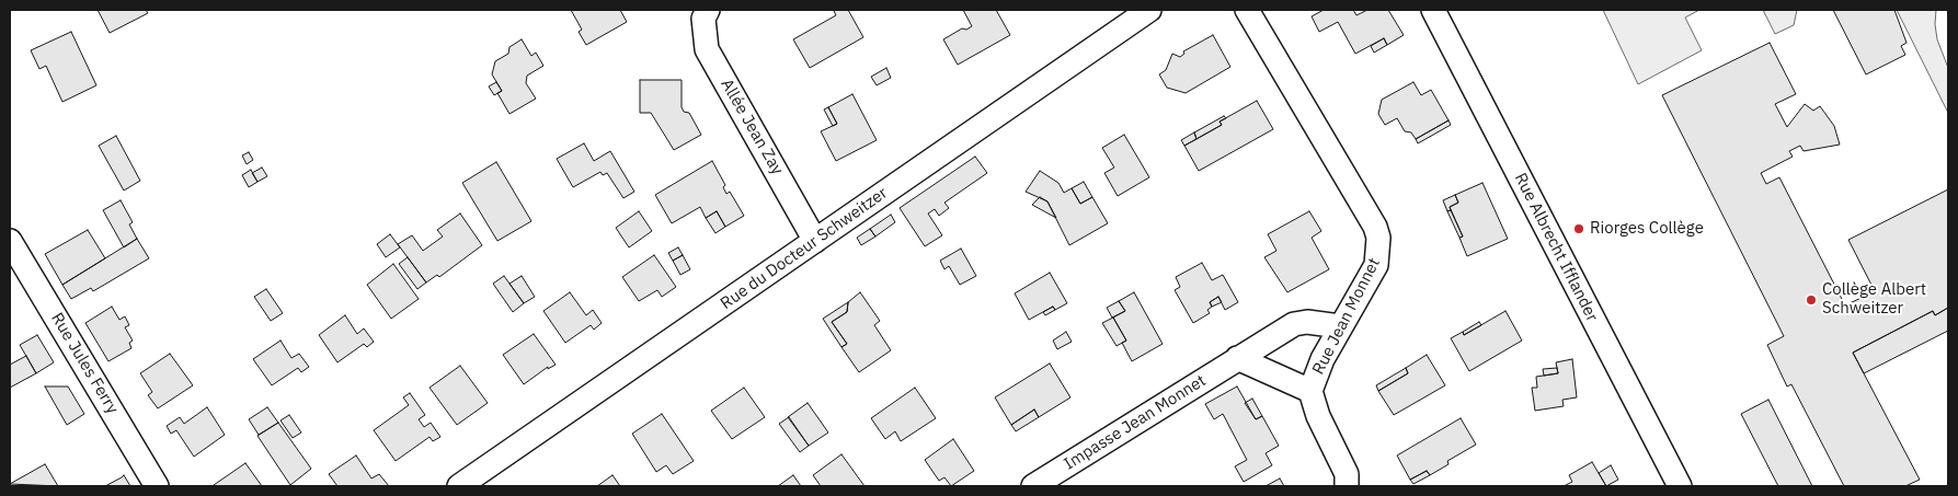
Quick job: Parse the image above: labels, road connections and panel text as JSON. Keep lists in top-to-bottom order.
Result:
{
  "streets": {
    "street": [
      "Allée Jean Zay",
      "Rue Albrecht Ifflander",
      "Rue du Docteur Schweitzer",
      "Rue Jean Monnet",
      "Rue Jules Ferry",
      "Impasse Jean Monnet"
    ]
  },
  "crossings": [
    ["Allée Jean Zay", "Rue du Docteur Schweitzer"],
    ["Rue Jean Monnet", "Impasse Jean Monnet"]
  ],
  "places": ["Riorges Collège", "Collège Albert Schweitzer"]
}
